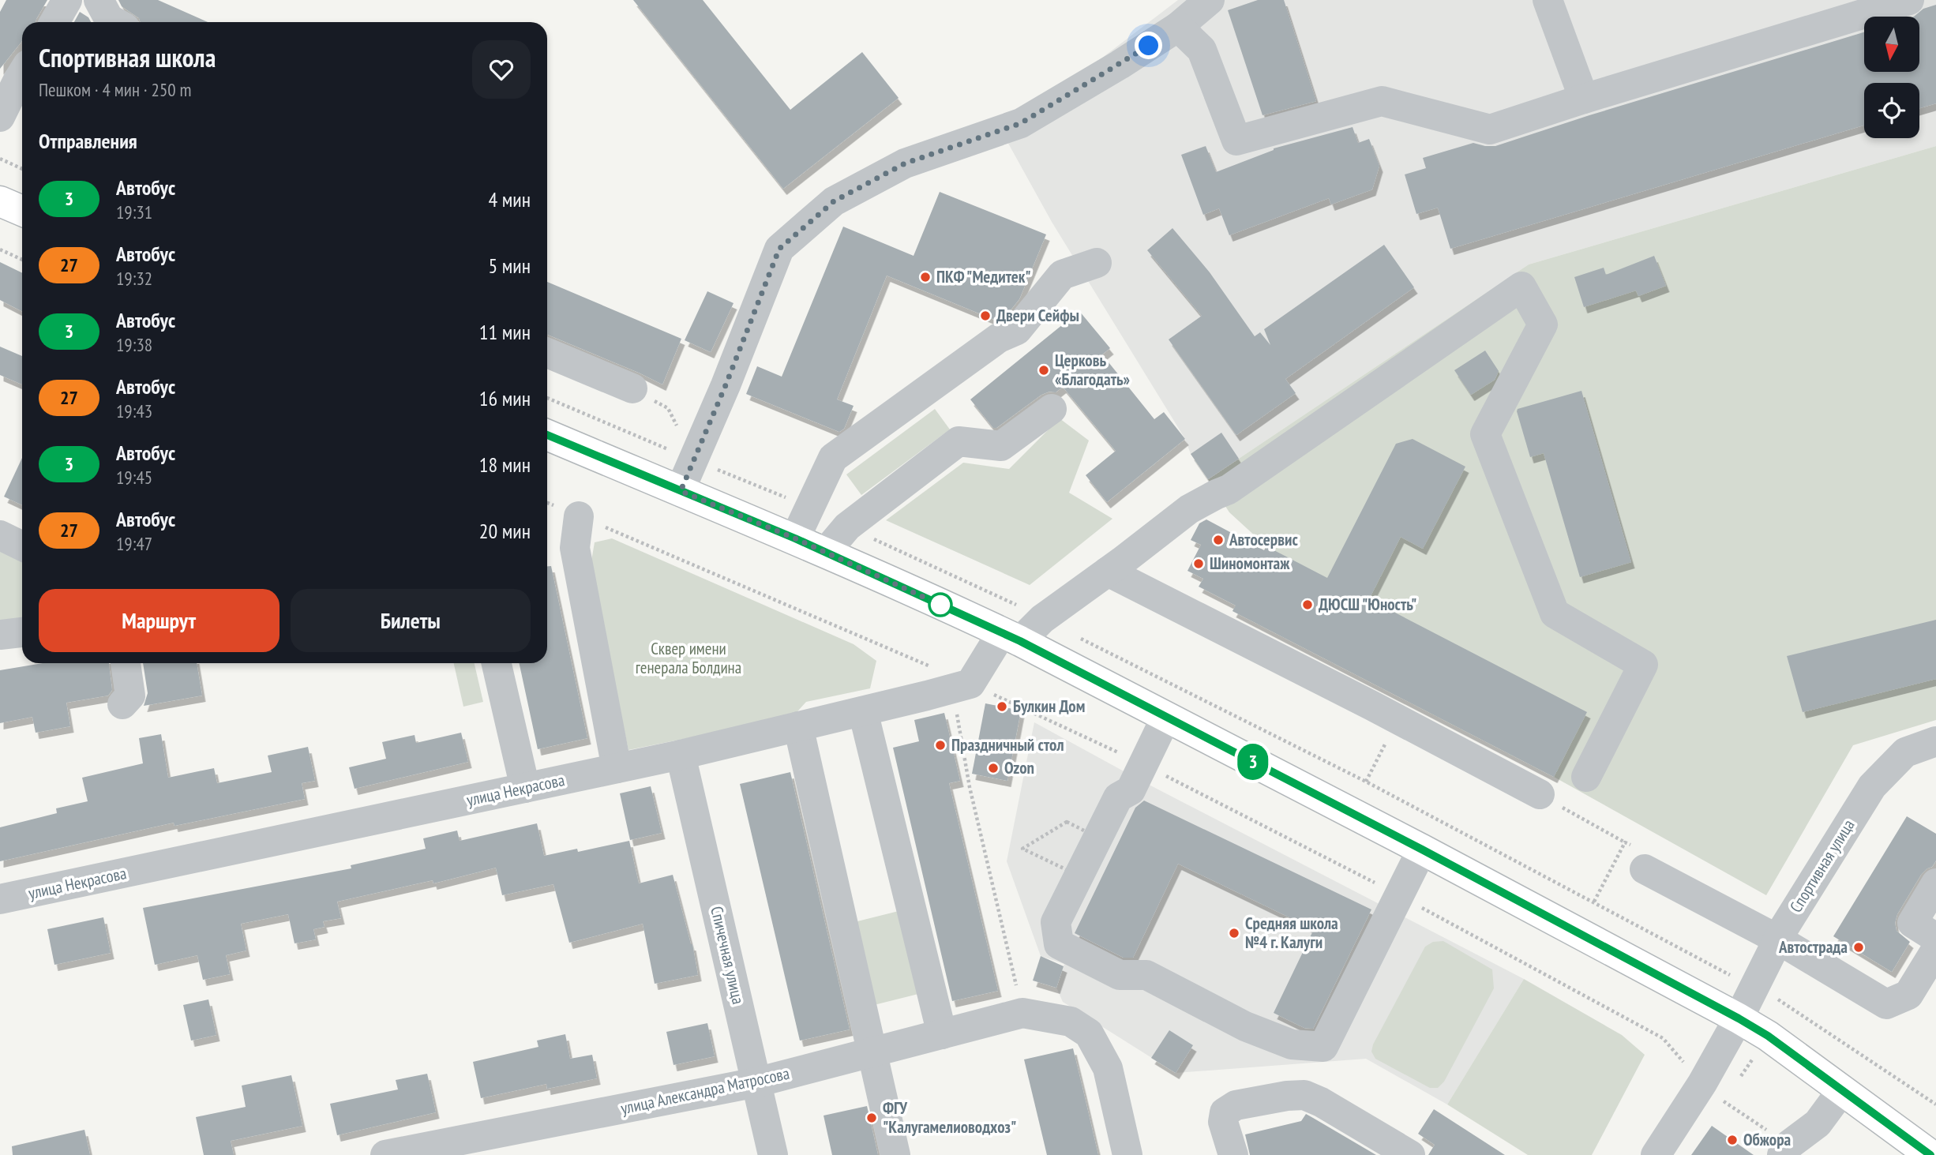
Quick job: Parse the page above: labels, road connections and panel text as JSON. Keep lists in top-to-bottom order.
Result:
{
  "streets": {
    "street": [
      "улица Некрасова",
      "Спортивная улица",
      "Спичечная улица",
      "улица Александра Матросова"
    ]
  },
  "crossings": [
    ["улица Некрасова", "Спичечная улица"],
    ["Спичечная улица", "улица Александра Матросова"]
  ],
  "parks": ["Сквер имени генерала Болдина"],
  "places": [
    "ПКФ \"Медитек\"",
    "Двери Сейфы",
    "Церковь «Благодать»",
    "Автосервис",
    "Шиномонтаж",
    "ДЮСШ \"Юность\"",
    "Булкин Дом",
    "Праздничный стол",
    "Ozon",
    "Средняя школа №4 г. Калуги",
    "Автострада",
    "ФГУ \"Калугамелиоводхоз\"",
    "Обжора"
  ],
  "lines": ["bus line 3"],
  "north": "bottom",
  "page": {
    "on_map": "3",
    "heading": [
      ["Спортивная школа", "Пешком · 4 мин · 250 m"],
      "Отправления"
    ],
    "list": [
      {
        "mark": "3",
        "name": "Автобус",
        "note": "19:31",
        "value": "4 мин"
      },
      {
        "mark": "27",
        "name": "Автобус",
        "note": "19:32",
        "value": "5 мин"
      },
      {
        "mark": "3",
        "name": "Автобус",
        "note": "19:38",
        "value": "11 мин"
      },
      {
        "mark": "27",
        "name": "Автобус",
        "note": "19:43",
        "value": "16 мин"
      },
      {
        "mark": "3",
        "name": "Автобус",
        "note": "19:45",
        "value": "18 мин"
      },
      {
        "mark": "27",
        "name": "Автобус",
        "note": "19:47",
        "value": "20 мин"
      }
    ],
    "buttons": ["Маршрут", "Билеты"]
  }
}
